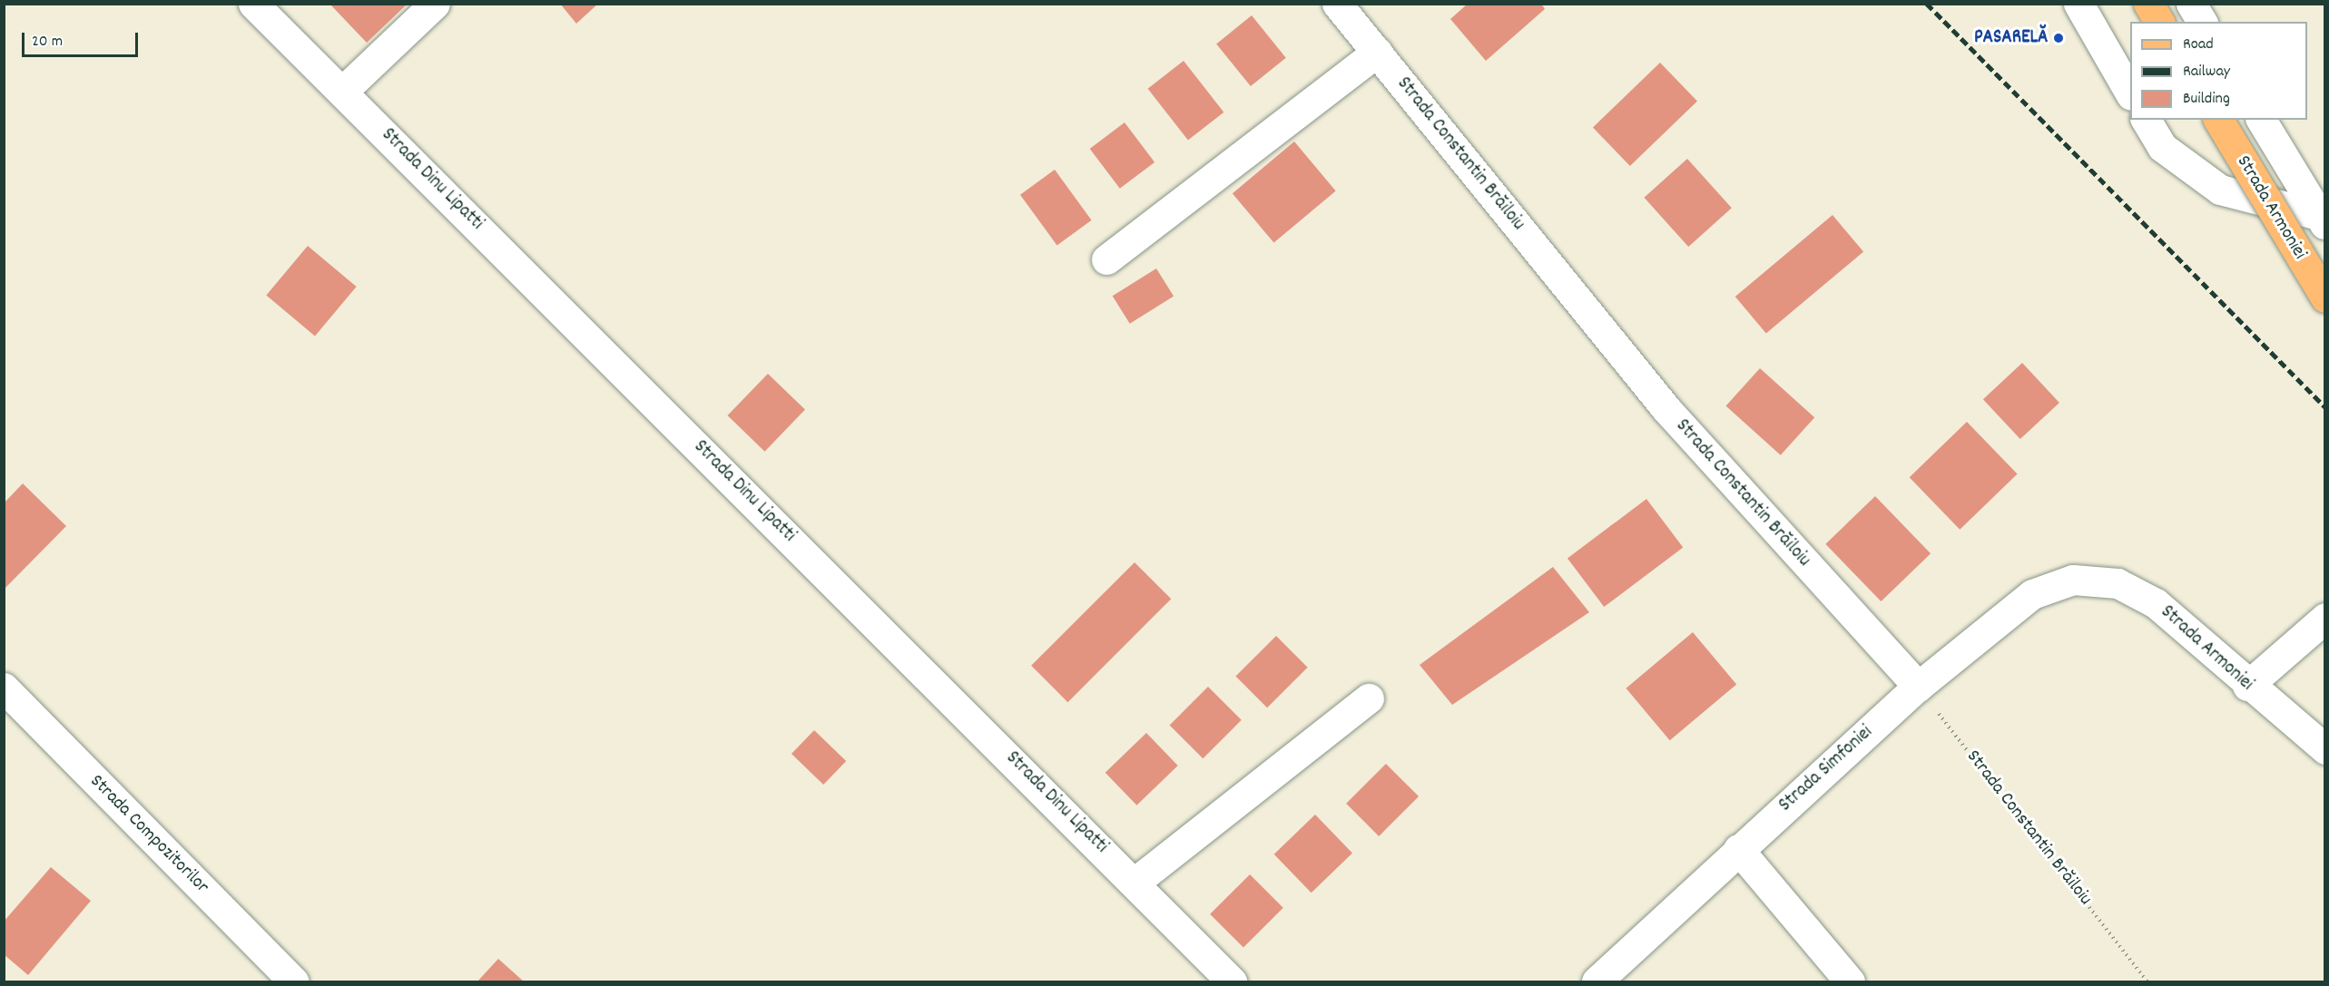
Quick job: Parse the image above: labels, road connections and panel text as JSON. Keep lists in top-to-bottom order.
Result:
{
  "streets": {
    "main road": ["Strada Armoniei"],
    "street": [
      "Strada Constantin Brăiloiu",
      "Strada Dinu Lipatti",
      "Strada Simfoniei",
      "Strada Compozitorilor"
    ]
  },
  "crossings": [
    ["Strada Constantin Brăiloiu", "Strada Simfoniei"],
    ["Strada Armoniei", "Strada Simfoniei"]
  ],
  "places": ["PASARELĂ"],
  "legend": ["Road", "Railway", "Building"],
  "scale_bar": "20 m"
}
